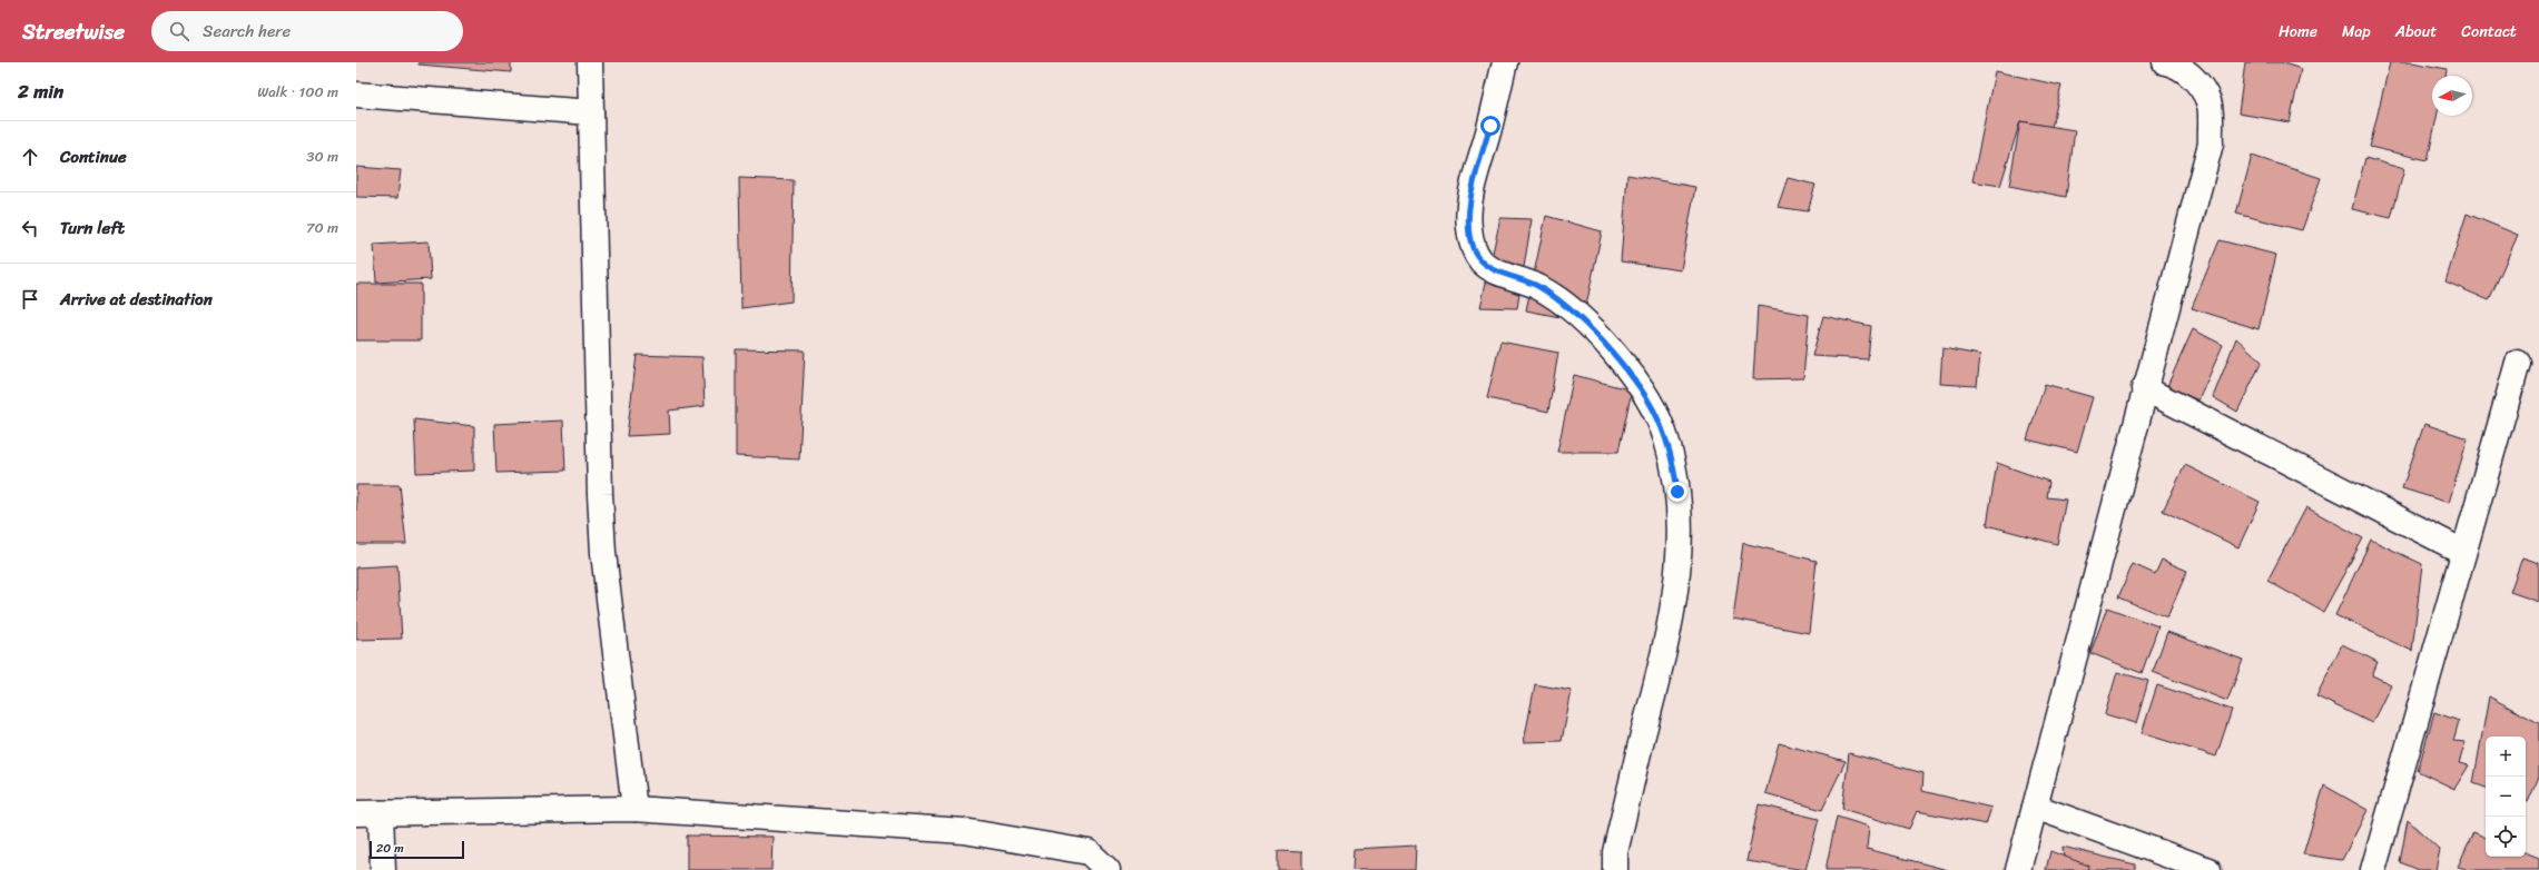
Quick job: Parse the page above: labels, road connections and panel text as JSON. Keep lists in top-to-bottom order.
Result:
{
  "scale_bar": "20 m",
  "north": "left",
  "page": {
    "header": "Streetwise",
    "search": "Search here",
    "nav": [
      "Home",
      "Map",
      "About",
      "Contact"
    ],
    "heading": ["2 min", "Walk · 100 m"],
    "list": [
      ["Continue", "30 m"],
      ["Turn left", "70 m"],
      "Arrive at destination"
    ],
    "map_buttons": ["+", "−"],
    "scale": "20 m"
  }
}
